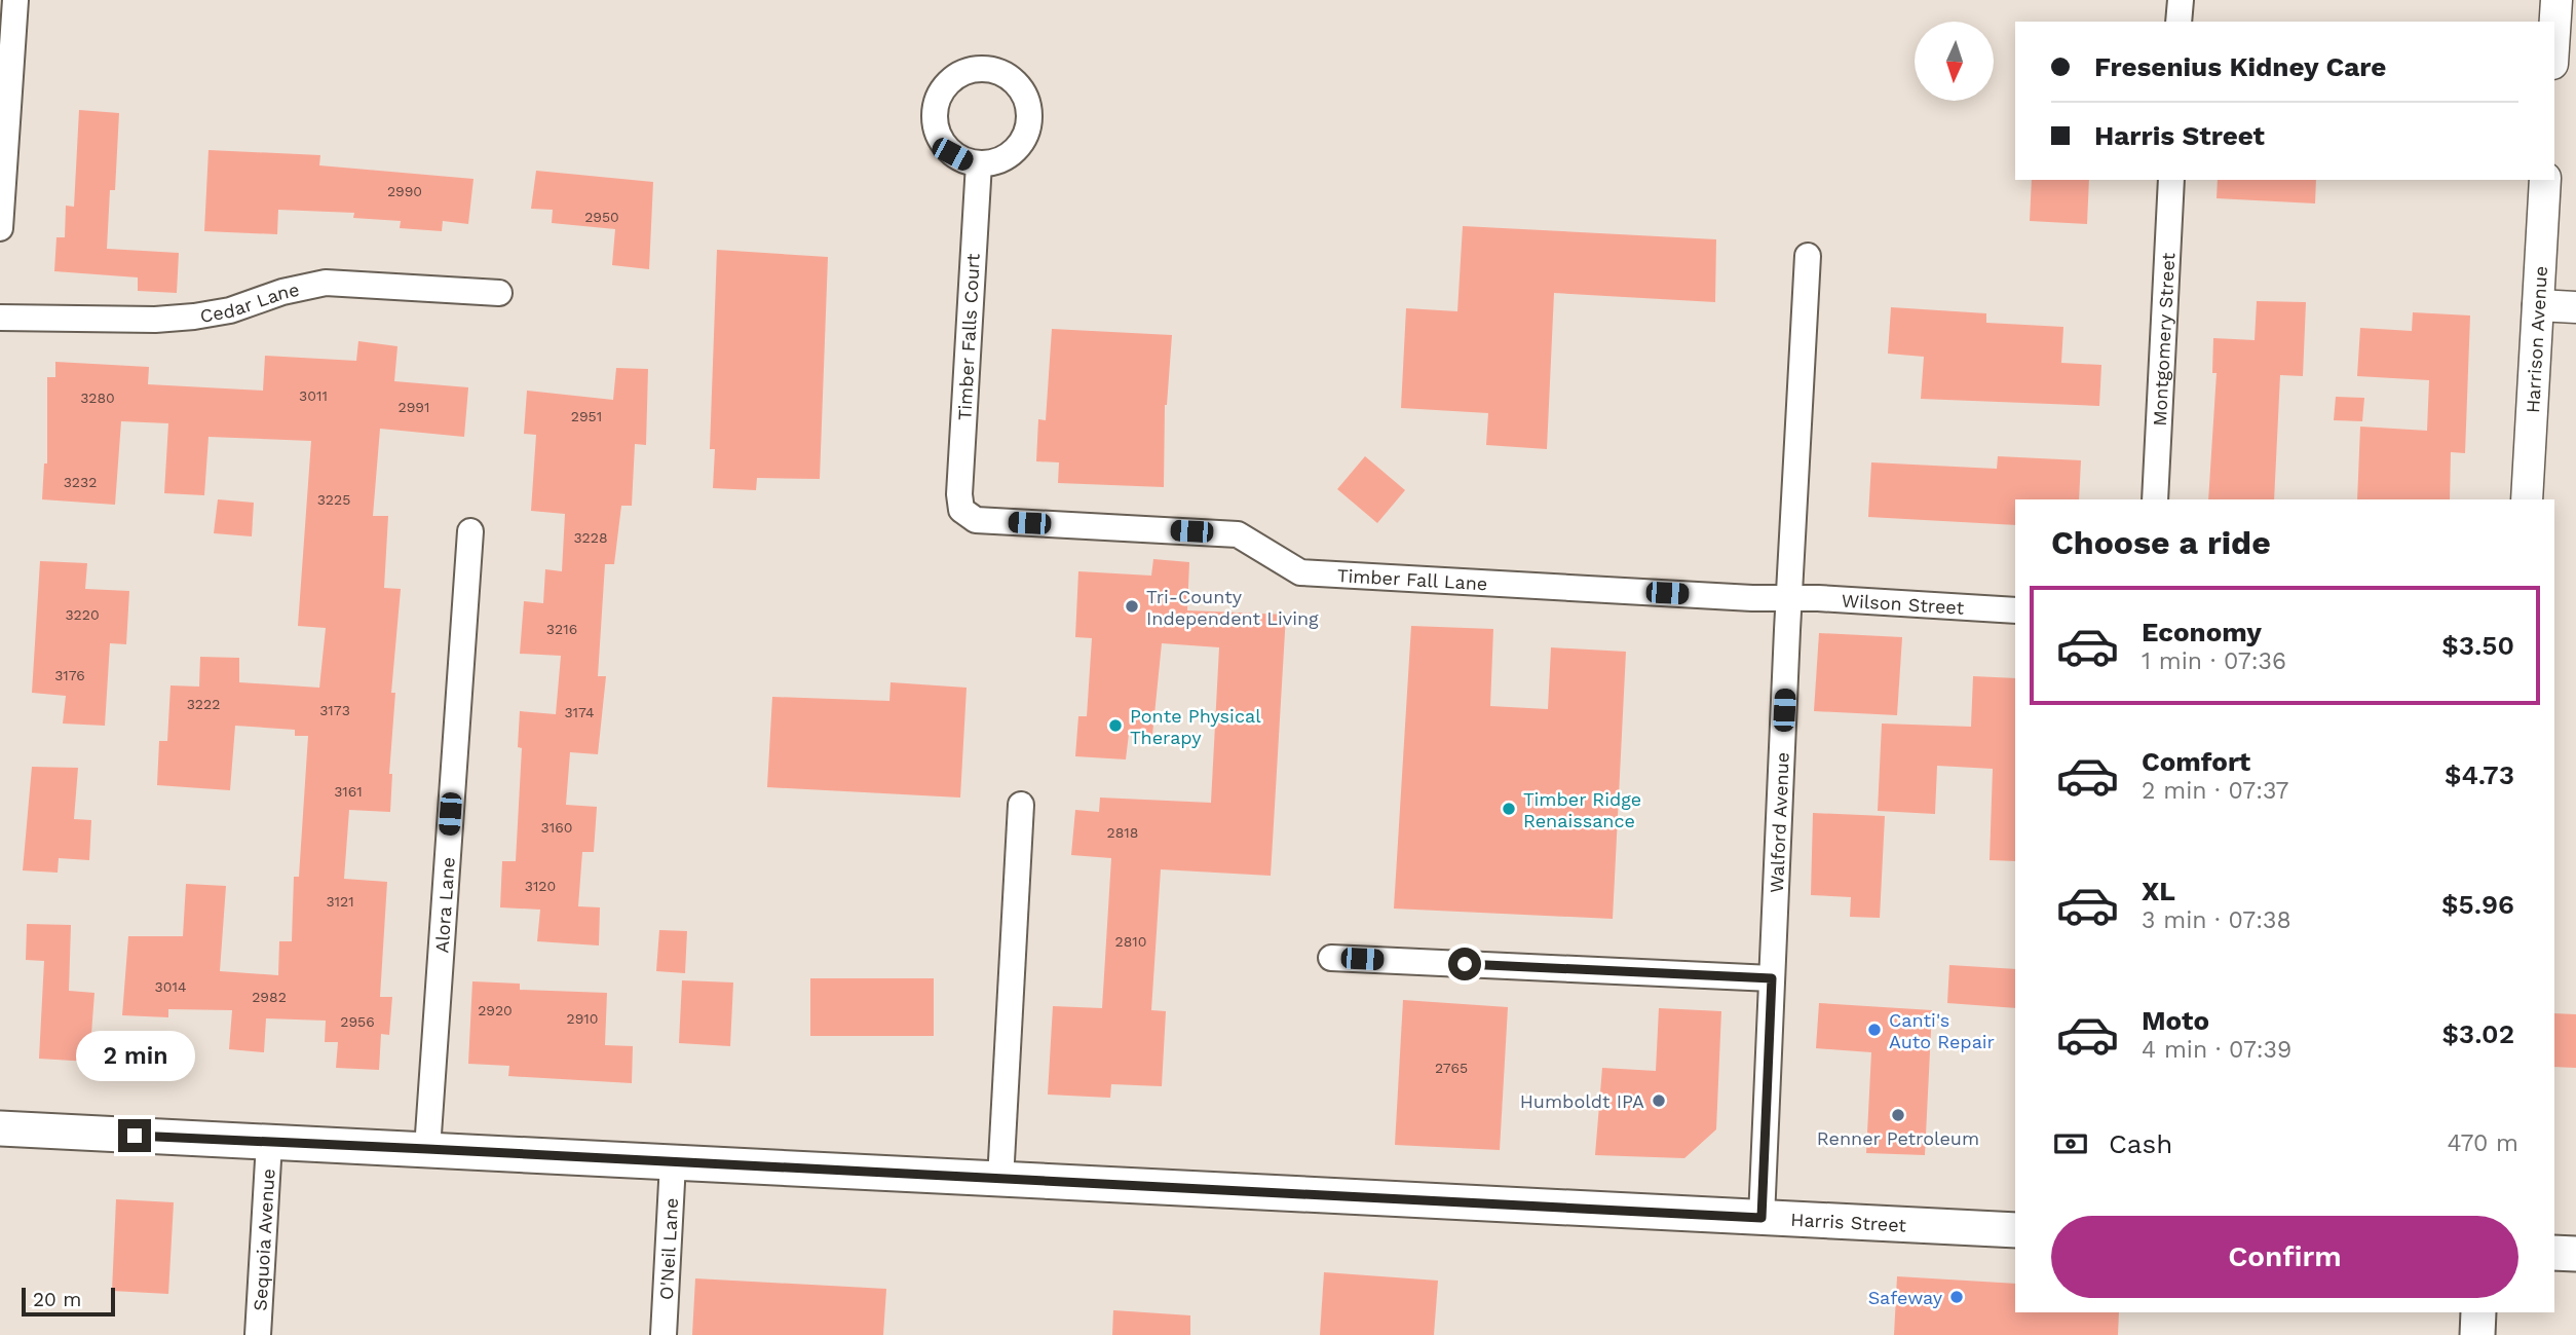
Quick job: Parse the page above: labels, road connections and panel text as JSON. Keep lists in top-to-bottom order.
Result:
{
  "streets": {
    "main road": ["Harris Street"],
    "street": [
      "Cedar Lane",
      "Timber Falls Court",
      "Montgomery Street",
      "Harrison Avenue",
      "Timber Fall Lane",
      "Wilson Street",
      "Walford Avenue",
      "Alora Lane",
      "Sequoia Avenue",
      "O'Neil Lane"
    ]
  },
  "crossings": [
    ["Timber Falls Court", "Timber Fall Lane"],
    ["Timber Fall Lane", "Wilson Street"],
    ["Timber Fall Lane", "Walford Avenue"],
    ["Wilson Street", "Walford Avenue"],
    ["Walford Avenue", "Harris Street"],
    ["Alora Lane", "Harris Street"],
    ["Harris Street", "Sequoia Avenue"],
    ["Harris Street", "O'Neil Lane"]
  ],
  "places": [
    "Tri-County Independent Living",
    "Ponte Physical Therapy",
    "Timber Ridge Renaissance",
    "Canti's Auto Repair",
    "Humboldt IPA",
    "Renner Petroleum",
    "Safeway"
  ],
  "house_numbers": [
    "2990",
    "2950",
    "3011",
    "3280",
    "2991",
    "2951",
    "3232",
    "3225",
    "3228",
    "3220",
    "3216",
    "3176",
    "3222",
    "3173",
    "3174",
    "3161",
    "3160",
    "2818",
    "3120",
    "3121",
    "2810",
    "3014",
    "2982",
    "2920",
    "2910",
    "2956",
    "2765"
  ],
  "scale_bar": "20 m",
  "north": "bottom",
  "page": {
    "banner": ["Fresenius Kidney Care", "Harris Street"],
    "heading": "Choose a ride",
    "list": [
      {
        "name": "Economy",
        "note": "1 min · 07:36",
        "value": "$3.50"
      },
      {
        "name": "Comfort",
        "note": "2 min · 07:37",
        "value": "$4.73"
      },
      {
        "name": "XL",
        "note": "3 min · 07:38",
        "value": "$5.96"
      },
      {
        "name": "Moto",
        "note": "4 min · 07:39",
        "value": "$3.02"
      }
    ],
    "bubble": "2 min",
    "pay": ["Cash", "470 m"],
    "buttons": "Confirm",
    "scale": "20 m"
  }
}
